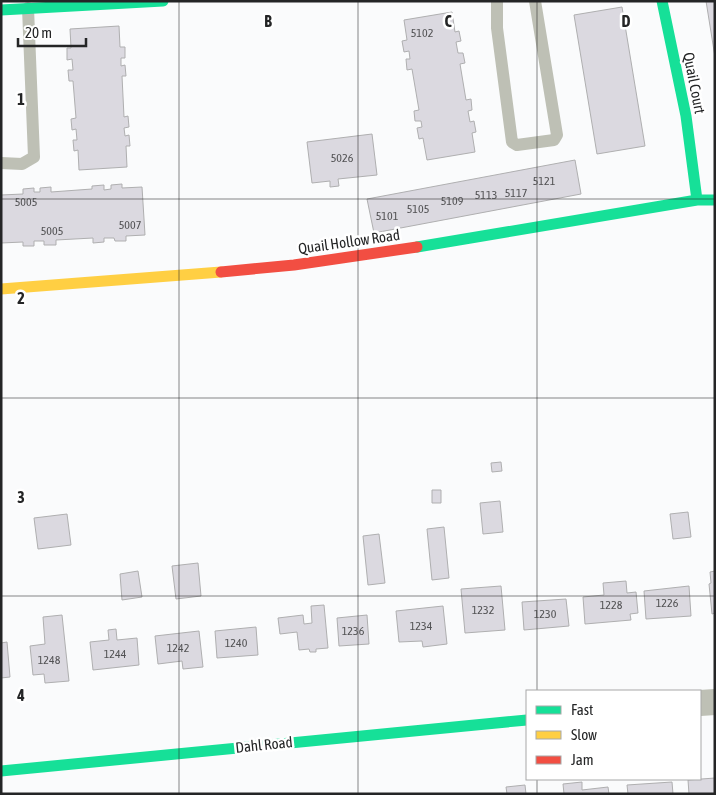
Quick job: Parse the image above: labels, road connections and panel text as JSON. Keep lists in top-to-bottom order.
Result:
{
  "streets": {
    "street": ["Quail Court", "Quail Hollow Road", "Dahl Road"]
  },
  "crossings": [
    ["Quail Court", "Quail Hollow Road"]
  ],
  "house_numbers": [
    "5102",
    "5026",
    "5121",
    "5117",
    "5113",
    "5109",
    "5005",
    "5105",
    "5101",
    "5007",
    "5005",
    "1226",
    "1228",
    "1232",
    "1230",
    "1234",
    "1236",
    "1240",
    "1242",
    "1244",
    "1248"
  ],
  "legend": ["Fast", "Slow", "Jam"],
  "scale_bar": "20 m",
  "grid": {
    "columns": ["B", "C", "D"],
    "rows": [
      "1",
      "2",
      "3",
      "4"
    ]
  }
}
